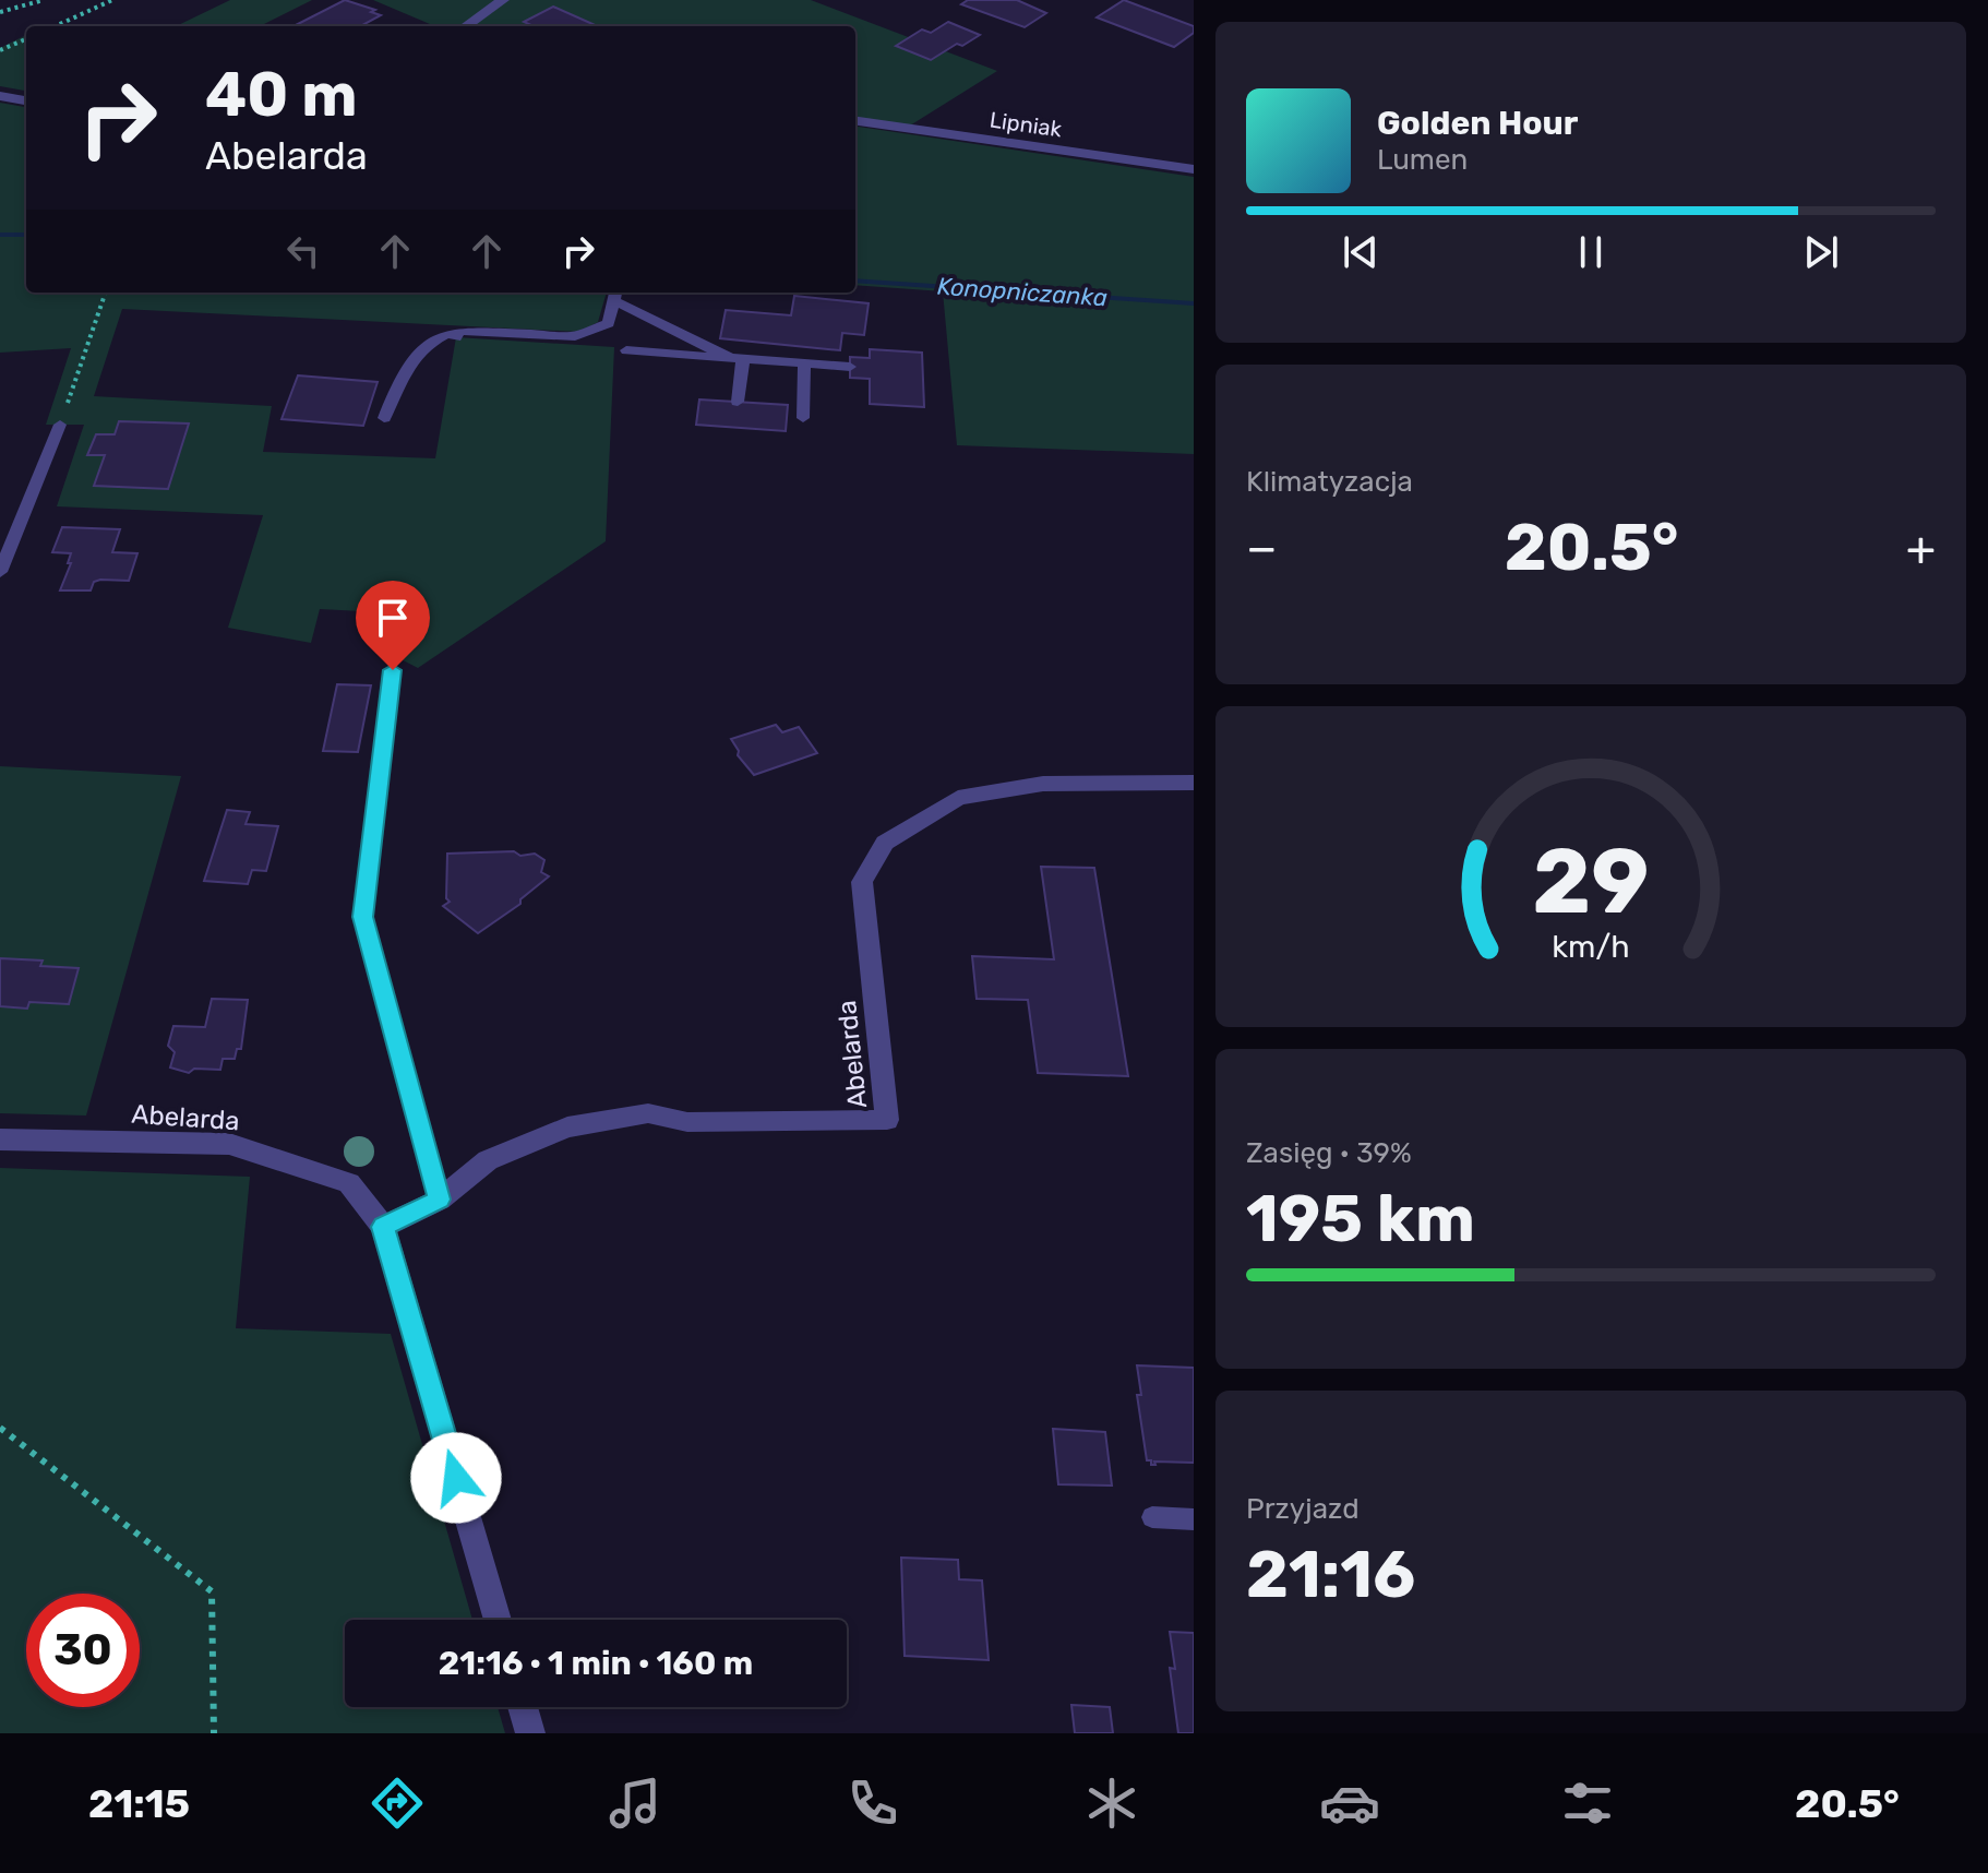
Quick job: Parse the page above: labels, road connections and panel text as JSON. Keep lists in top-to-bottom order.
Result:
{
  "streets": {
    "street": ["Lipniak", "Abelarda"]
  },
  "water": ["Konopniczanka"],
  "page": {
    "turn": ["40 m", "Abelarda"],
    "song": ["Golden Hour", "Lumen"],
    "tile": [
      "Klimatyzacja",
      ["Zasięg · 39%", "195 km"],
      ["Przyjazd", "21:16"]
    ],
    "heat": ["−", "20.5°", "+"],
    "limit": "30",
    "trip": "21:16 · 1 min · 160 m",
    "tabs": ["21:15", "20.5°"],
    "gauge": ["29", "km/h"]
  }
}
